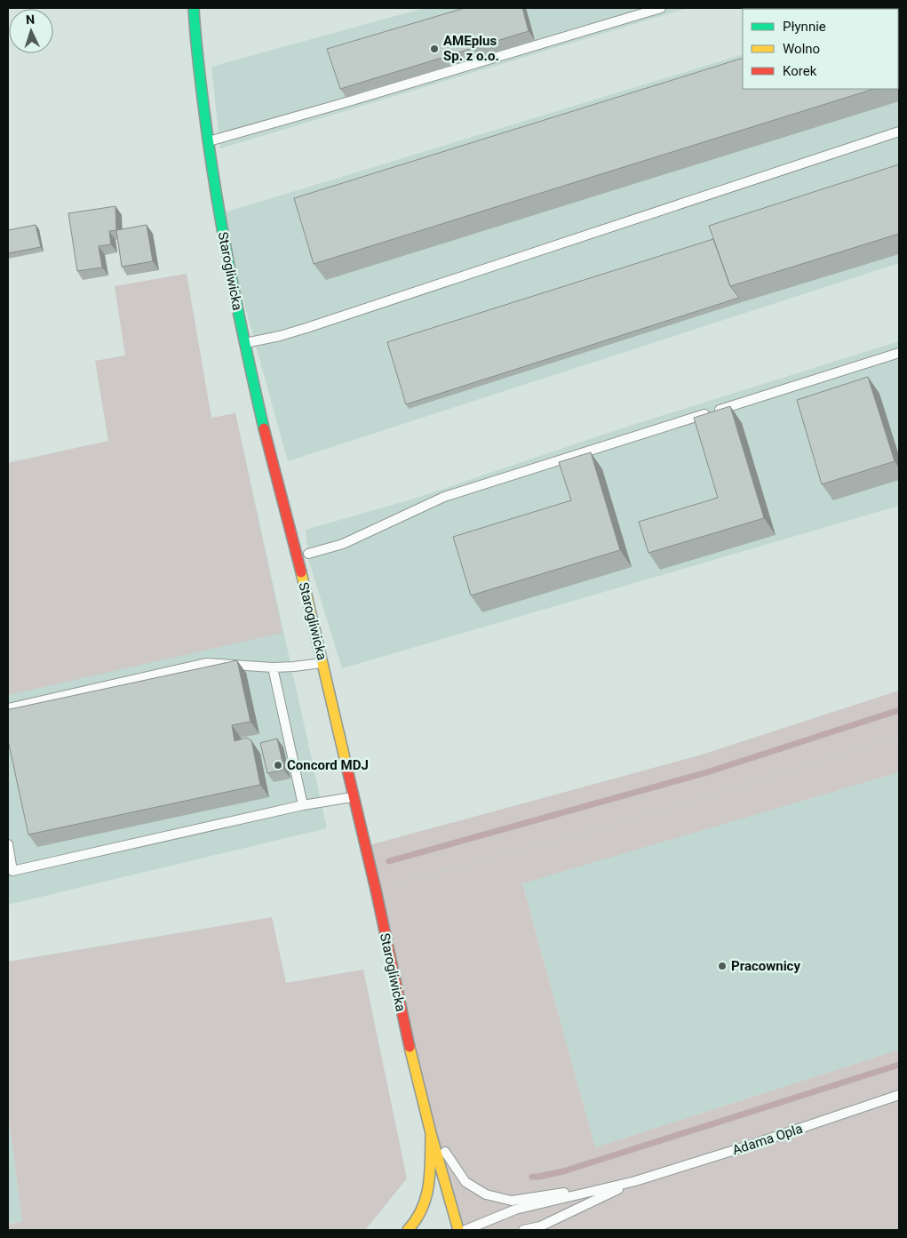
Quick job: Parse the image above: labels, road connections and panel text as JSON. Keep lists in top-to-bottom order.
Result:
{
  "streets": {
    "street": ["Starogliwicka"],
    "lane": ["Adama Opla"]
  },
  "places": ["AMEplus Sp. z o.o.", "Concord MDJ", "Pracownicy"],
  "legend": ["Płynnie", "Wolno", "Korek"],
  "north": "top"
}
